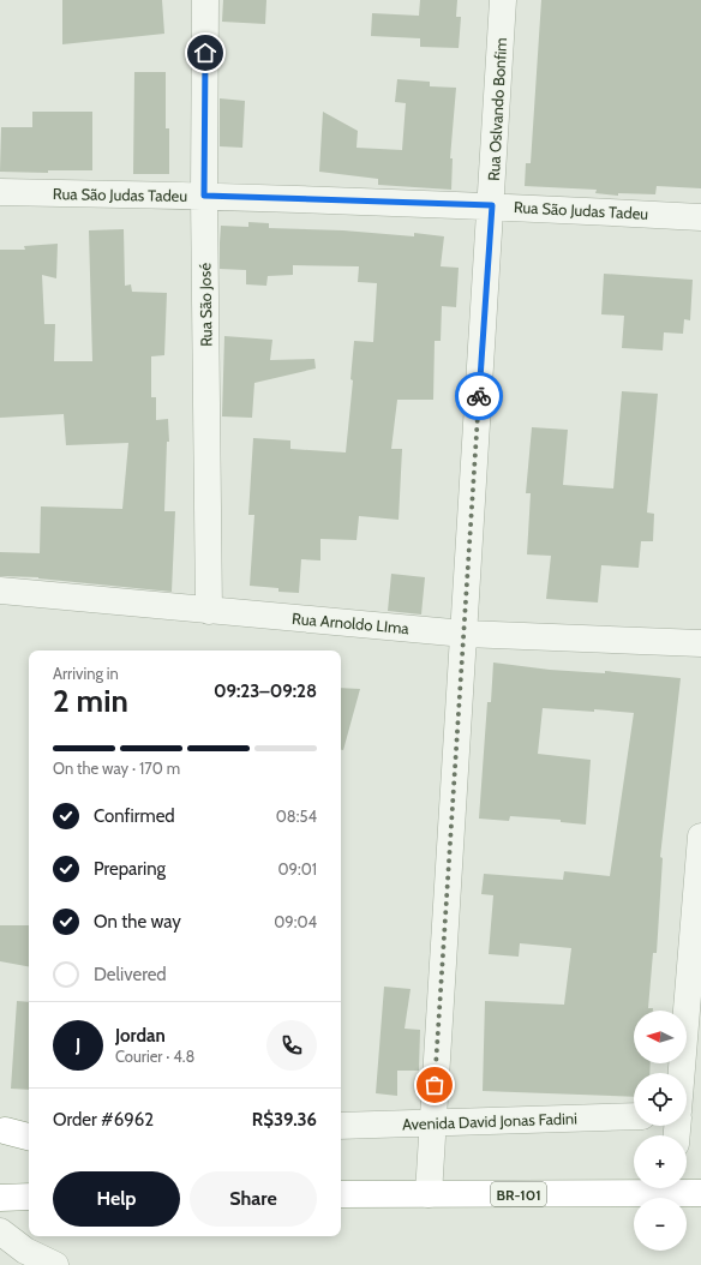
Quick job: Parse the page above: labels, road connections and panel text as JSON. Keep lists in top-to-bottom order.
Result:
{
  "streets": {
    "highway": ["BR-101"],
    "street": [
      "Rua Oslvando Bonfim",
      "Rua São Judas Tadeu",
      "Rua São José",
      "Rua Arnoldo LIma",
      "Avenida David Jonas Fadini"
    ]
  },
  "crossings": [
    ["Rua Oslvando Bonfim", "Rua São Judas Tadeu"],
    ["Rua Oslvando Bonfim", "Rua Arnoldo LIma"],
    ["Rua Oslvando Bonfim", "Avenida David Jonas Fadini"],
    ["Rua Oslvando Bonfim", "BR-101"],
    ["Rua São Judas Tadeu", "Rua São José"],
    ["Rua São José", "Rua Arnoldo LIma"]
  ],
  "north": "left",
  "page": {
    "heading": ["2 min", "Arriving in", "09:23–09:28"],
    "panel": [
      "Jordan",
      "Courier · 4.8",
      "Order #6962",
      "R$39.36"
    ],
    "bar": "On the way · 170 m",
    "list": [
      ["Confirmed", "08:54"],
      ["Preparing", "09:01"],
      ["On the way", "09:04"],
      "Delivered"
    ],
    "map_buttons": ["+", "−"],
    "round": "J",
    "buttons": ["Help", "Share"]
  }
}
